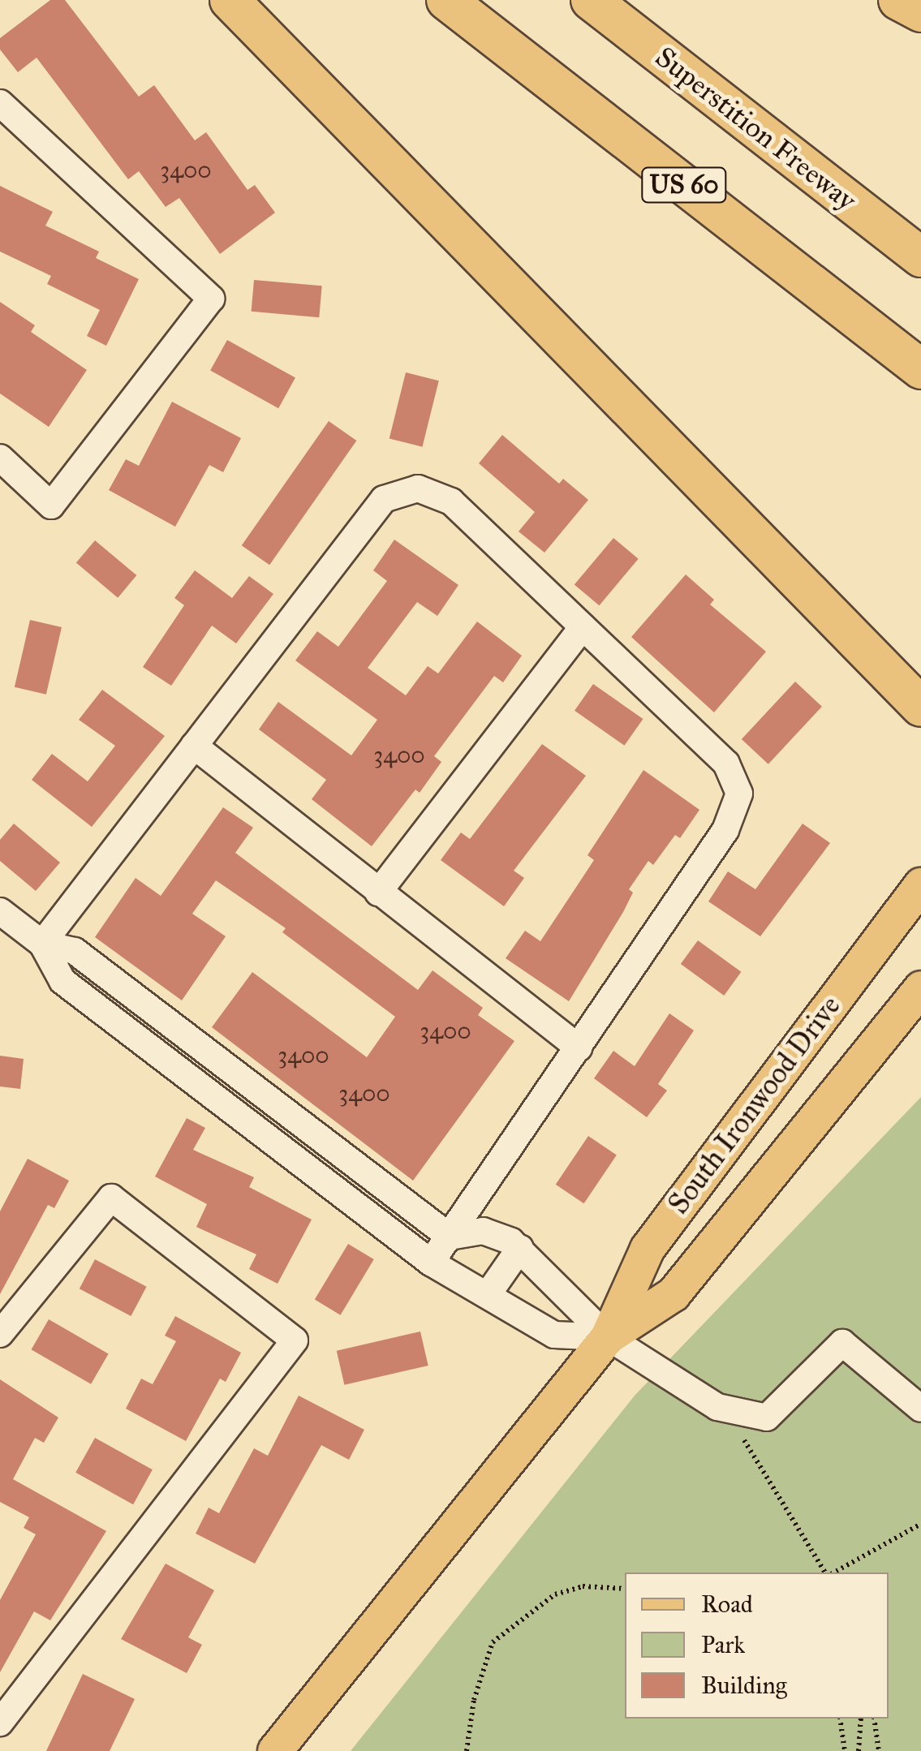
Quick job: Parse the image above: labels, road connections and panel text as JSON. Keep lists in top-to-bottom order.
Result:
{
  "streets": {
    "highway": ["Superstition Freeway", "US 60"],
    "main road": ["South Ironwood Drive"]
  },
  "house_numbers": [
    "3400",
    "3400",
    "3400",
    "3400",
    "3400"
  ],
  "legend": ["Road", "Park", "Building"]
}
